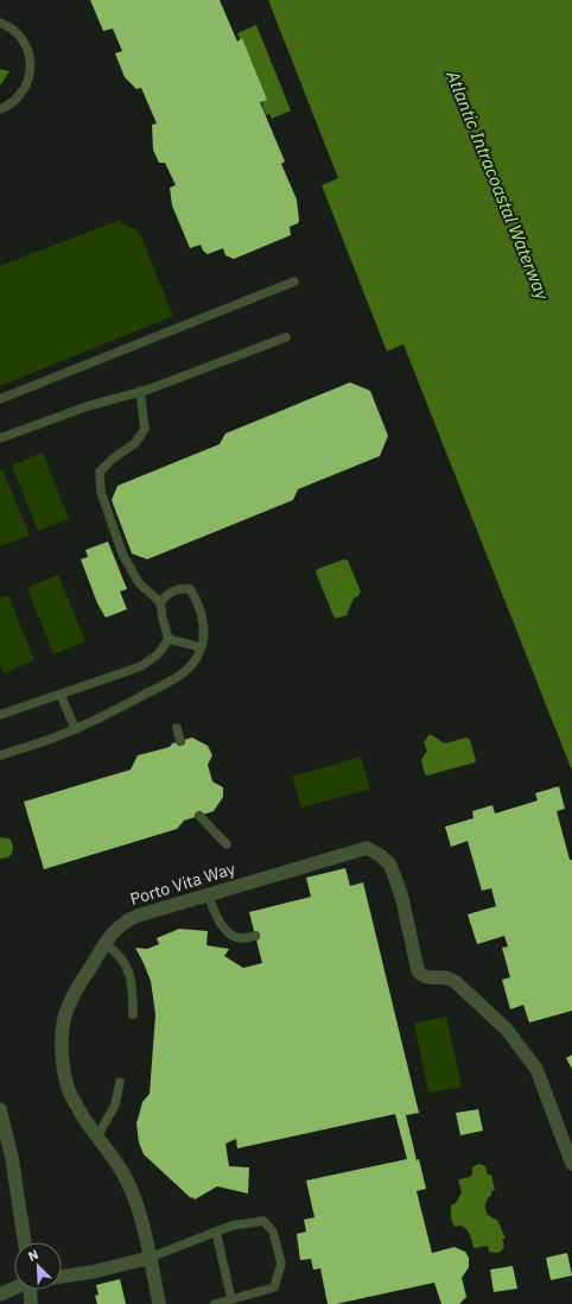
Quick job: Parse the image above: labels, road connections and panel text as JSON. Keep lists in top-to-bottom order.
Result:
{
  "streets": {
    "street": ["Porto Vita Way"]
  },
  "water": ["Atlantic Intracoastal Waterway"],
  "north": "top left"
}
